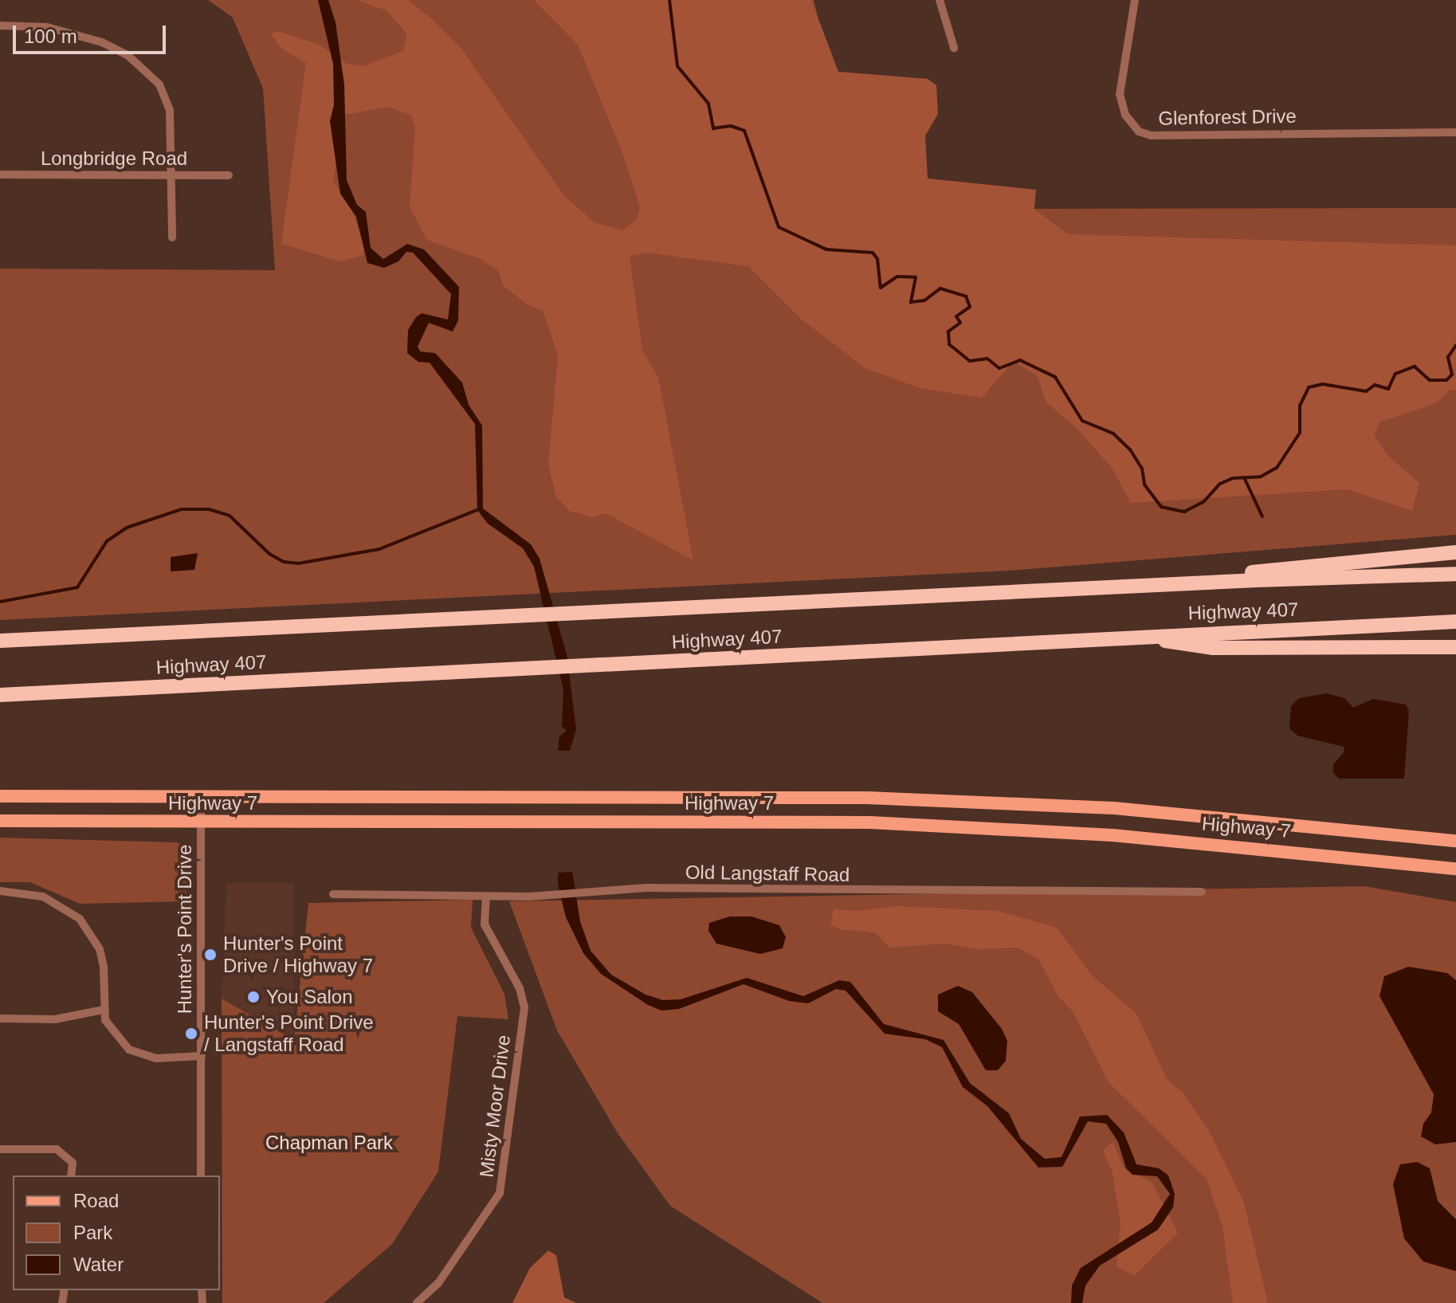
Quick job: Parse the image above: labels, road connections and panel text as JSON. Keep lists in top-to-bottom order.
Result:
{
  "streets": {
    "highway": ["Highway 407"],
    "main road": ["Highway 7"],
    "street": [
      "Glenforest Drive",
      "Longbridge Road",
      "Old Langstaff Road",
      "Hunter's Point Drive",
      "Misty Moor Drive"
    ]
  },
  "crossings": [
    ["Highway 7", "Hunter's Point Drive"],
    ["Old Langstaff Road", "Misty Moor Drive"]
  ],
  "parks": ["Chapman Park"],
  "places": ["Hunter's Point Drive / Highway 7", "You Salon", "Hunter's Point Drive / Langstaff Road"],
  "legend": ["Road", "Park", "Water"],
  "scale_bar": "100 m"
}
